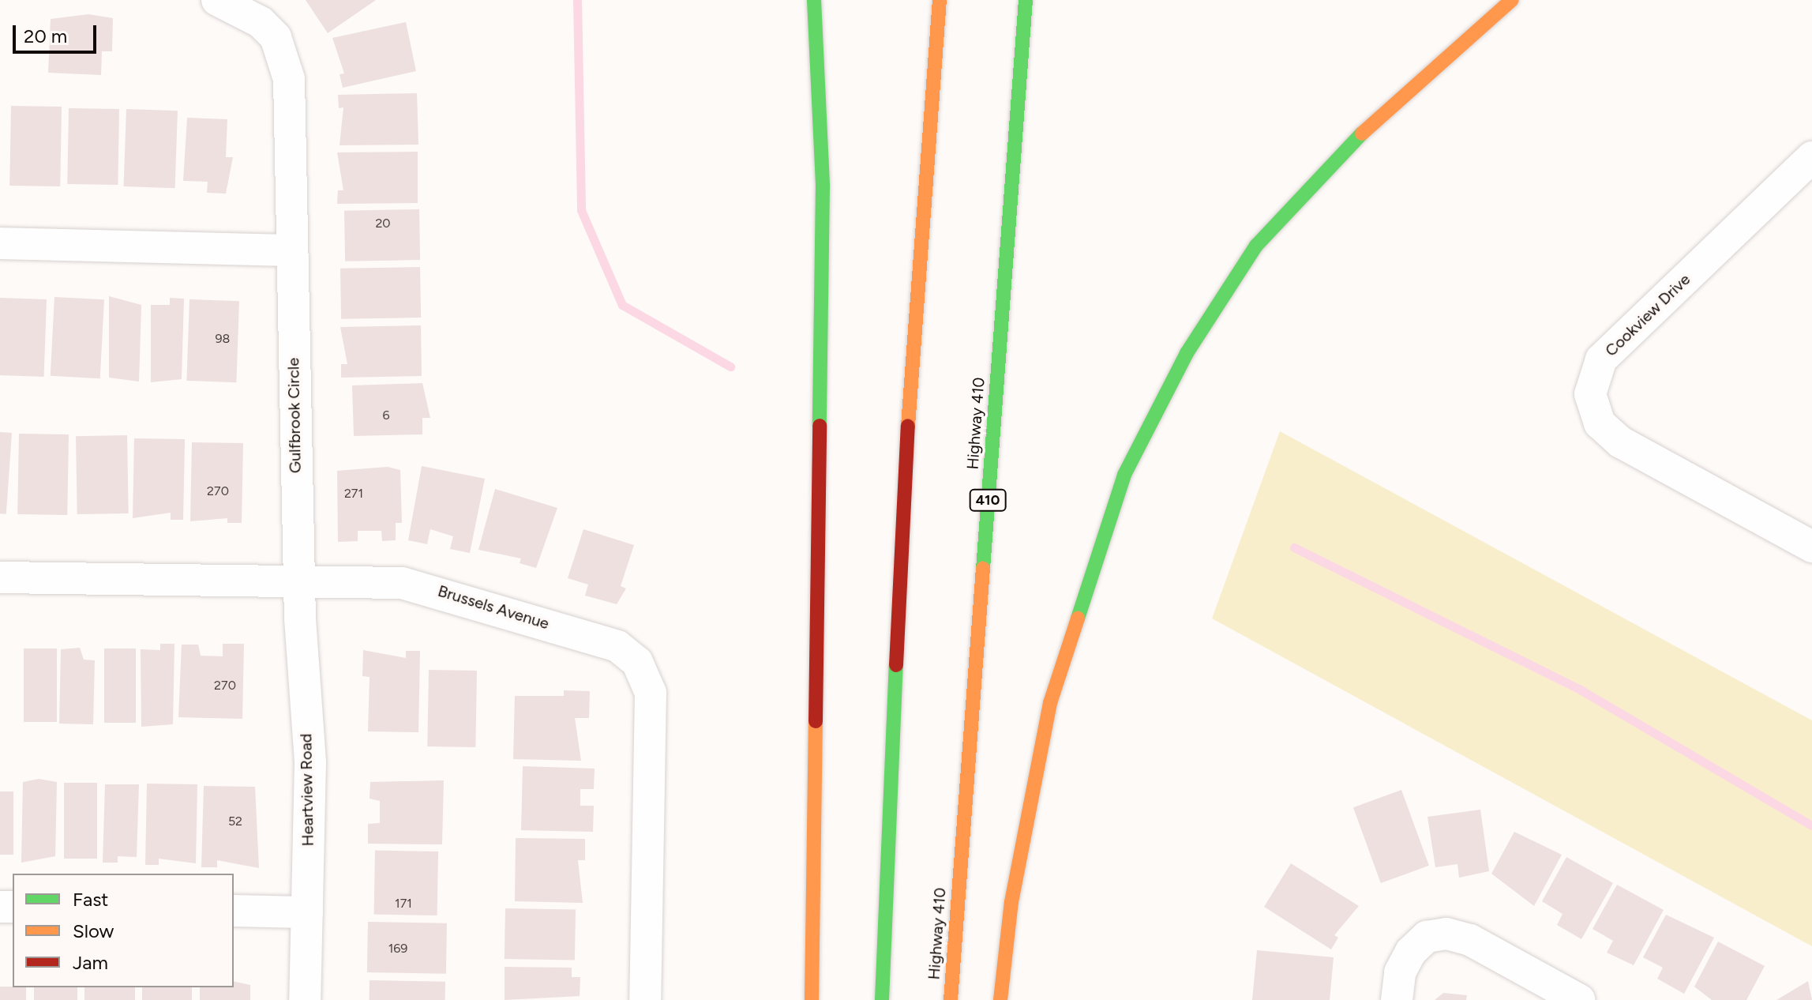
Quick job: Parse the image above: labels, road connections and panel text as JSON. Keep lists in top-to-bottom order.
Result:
{
  "streets": {
    "highway": ["Highway 410", "410"],
    "street": [
      "Cookview Drive",
      "Gulfbrook Circle",
      "Brussels Avenue",
      "Heartview Road"
    ]
  },
  "crossings": [
    ["Gulfbrook Circle", "Brussels Avenue"],
    ["Gulfbrook Circle", "Heartview Road"],
    ["Brussels Avenue", "Heartview Road"]
  ],
  "house_numbers": [
    "20",
    "98",
    "6",
    "270",
    "271",
    "270",
    "52",
    "171",
    "169"
  ],
  "legend": ["Fast", "Slow", "Jam"],
  "scale_bar": "20 m"
}
